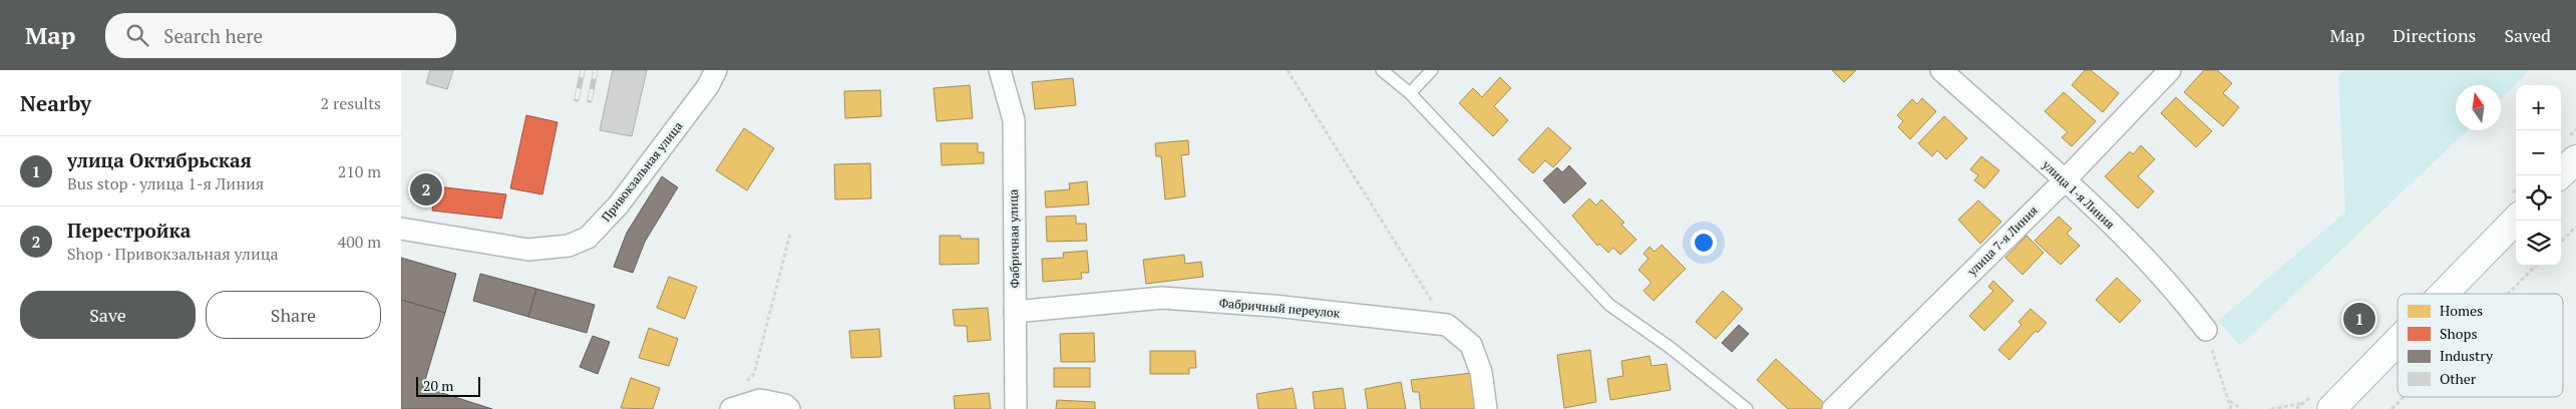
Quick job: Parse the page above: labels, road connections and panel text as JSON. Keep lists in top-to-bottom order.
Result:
{
  "streets": {
    "street": [
      "Привокзальная улица",
      "улица 1-я Линия",
      "Фабричная улица",
      "улица 7-я Линия",
      "Фабричный переулок"
    ]
  },
  "crossings": [
    ["улица 1-я Линия", "улица 7-я Линия"],
    ["Фабричная улица", "Фабричный переулок"]
  ],
  "legend": [
    "Homes",
    "Shops",
    "Industry",
    "Other"
  ],
  "scale_bar": "20 m",
  "north": "top",
  "page": {
    "header": "Map",
    "search": "Search here",
    "nav": ["Map", "Directions", "Saved"],
    "heading": ["Nearby", "2 results"],
    "map_buttons": ["+", "−"],
    "list": [
      {
        "mark": "1",
        "name": "улица Октябрьская",
        "note": "Bus stop · улица 1-я Линия",
        "value": "210 m"
      },
      {
        "mark": "2",
        "name": "Перестройка",
        "note": "Shop · Привокзальная улица",
        "value": "400 m"
      }
    ],
    "pins": ["2", "1"],
    "buttons": ["Save", "Share"],
    "scale": "20 m"
  }
}
